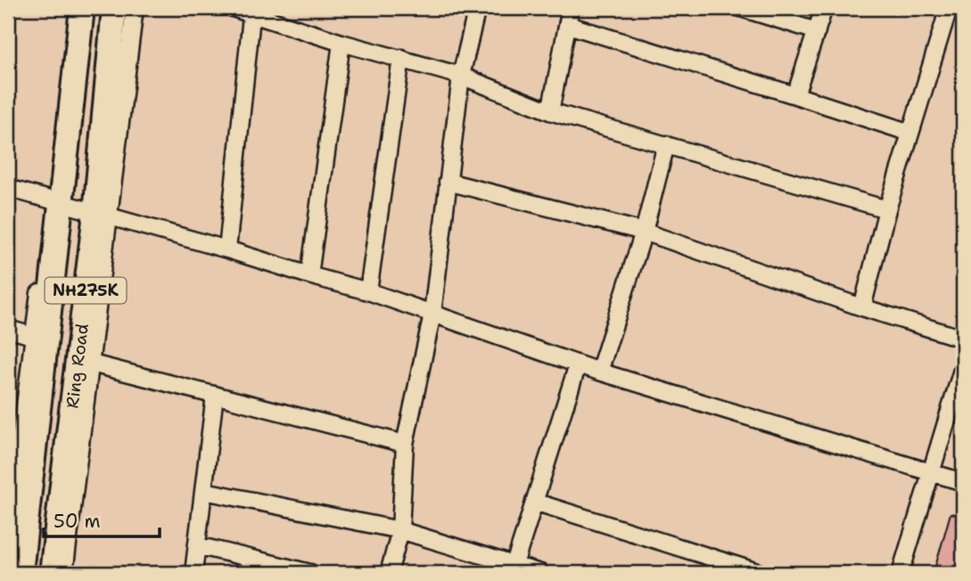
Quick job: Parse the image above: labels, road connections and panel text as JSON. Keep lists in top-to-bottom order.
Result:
{
  "streets": {
    "highway": ["NH275K", "Ring Road"]
  },
  "scale_bar": "50 m"
}
